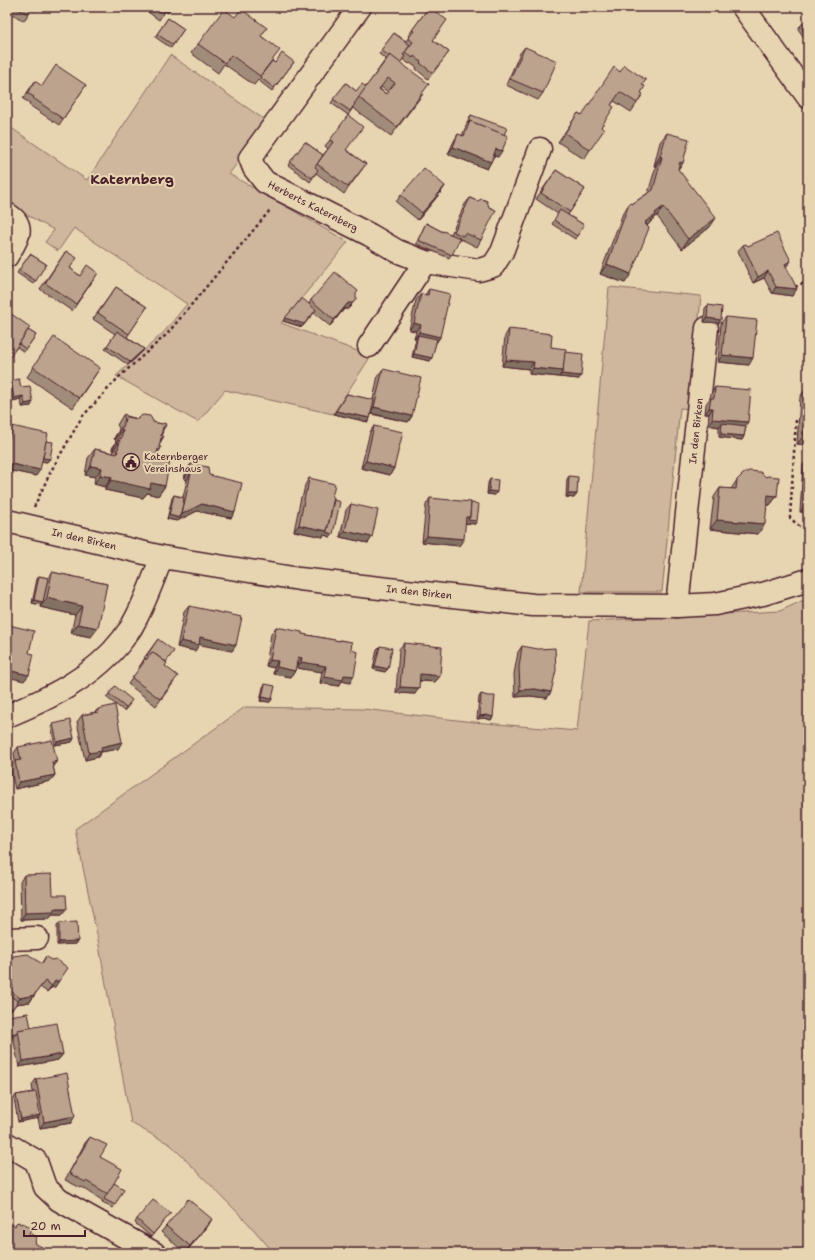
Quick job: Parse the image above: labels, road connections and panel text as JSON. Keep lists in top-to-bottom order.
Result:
{
  "streets": {
    "street": ["Herberts Katernberg", "In den Birken"]
  },
  "districts": ["Katernberg"],
  "places": {
    "public building": ["Katernberger Vereinshaus"]
  },
  "scale_bar": "20 m"
}
